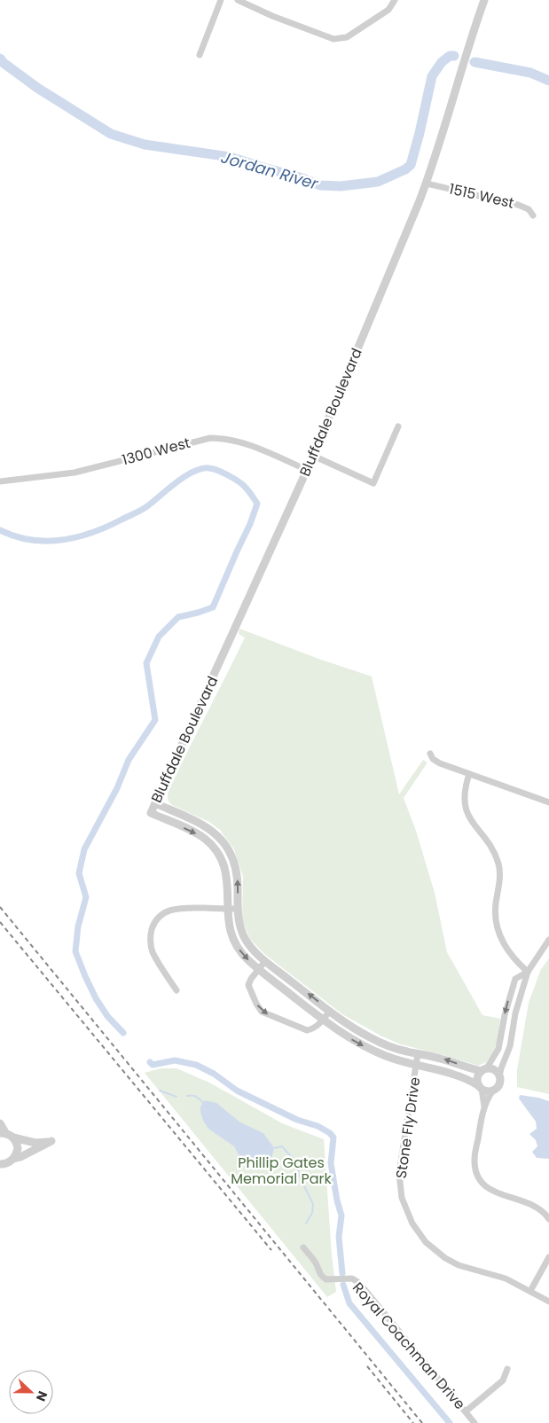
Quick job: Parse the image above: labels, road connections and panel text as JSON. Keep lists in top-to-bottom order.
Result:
{
  "streets": {
    "street": [
      "1515 West",
      "Bluffdale Boulevard",
      "1300 West",
      "Stone Fly Drive",
      "Royal Coachman Drive"
    ]
  },
  "crossings": [
    ["1515 West", "Bluffdale Boulevard"],
    ["Bluffdale Boulevard", "1300 West"]
  ],
  "water": ["Jordan River"],
  "parks": ["Phillip Gates Memorial Park"],
  "north": "right"
}
